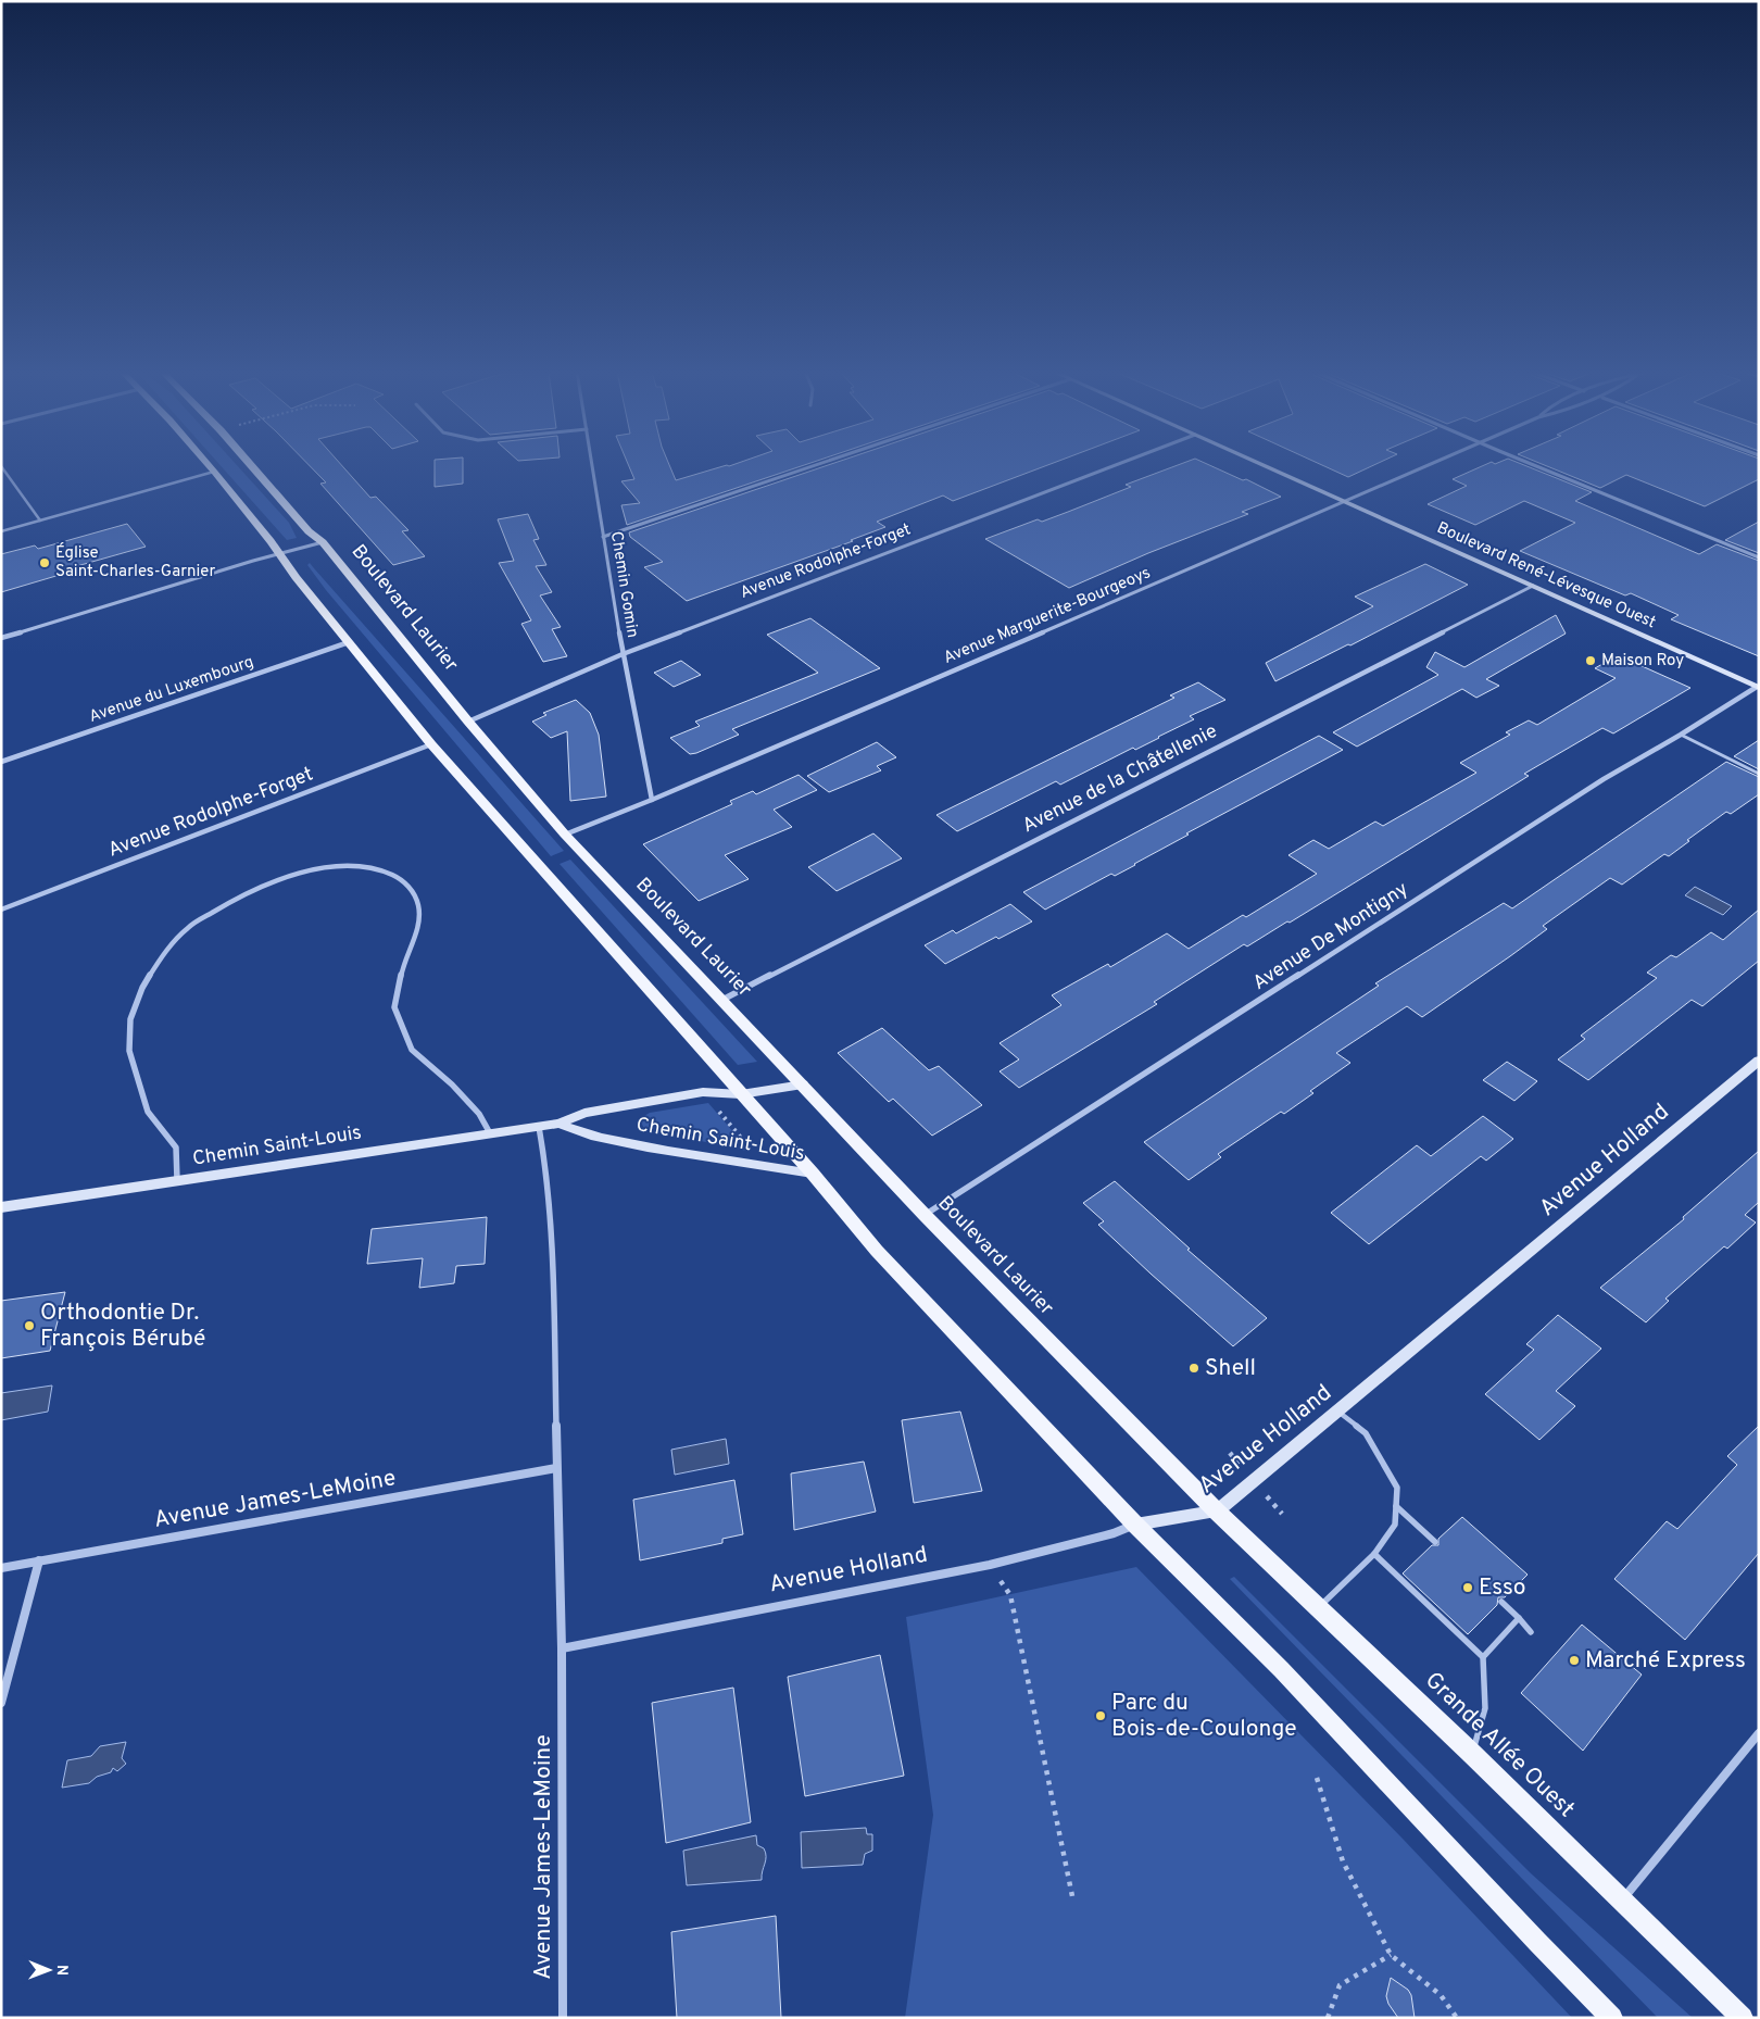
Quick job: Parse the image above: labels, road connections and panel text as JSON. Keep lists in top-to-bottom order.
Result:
{
  "streets": {
    "main road": [
      "Boulevard René-Lévesque Ouest",
      "Boulevard Laurier",
      "Chemin Saint-Louis",
      "Avenue Holland",
      "Grande Allée Ouest"
    ],
    "street": [
      "Avenue Rodolphe-Forget",
      "Chemin Gomin",
      "Avenue Marguerite-Bourgeoys",
      "Avenue du Luxembourg",
      "Avenue de la Châtellenie",
      "Avenue De Montigny",
      "Avenue James-LeMoine"
    ]
  },
  "crossings": [
    ["Avenue Rodolphe-Forget", "Chemin Gomin"],
    ["Avenue Rodolphe-Forget", "Boulevard Laurier"],
    ["Boulevard René-Lévesque Ouest", "Avenue Marguerite-Bourgeoys"],
    ["Boulevard René-Lévesque Ouest", "Avenue de la Châtellenie"],
    ["Boulevard René-Lévesque Ouest", "Avenue De Montigny"],
    ["Chemin Gomin", "Avenue Marguerite-Bourgeoys"],
    ["Boulevard Laurier", "Avenue Marguerite-Bourgeoys"],
    ["Boulevard Laurier", "Avenue de la Châtellenie"],
    ["Boulevard Laurier", "Avenue De Montigny"],
    ["Boulevard Laurier", "Chemin Saint-Louis"],
    ["Boulevard Laurier", "Avenue Holland"],
    ["Boulevard Laurier", "Grande Allée Ouest"],
    ["Chemin Saint-Louis", "Avenue James-LeMoine"],
    ["Avenue Holland", "Avenue James-LeMoine"],
    ["Avenue Holland", "Grande Allée Ouest"]
  ],
  "places": [
    "Église Saint-Charles-Garnier",
    "Maison Roy",
    "Orthodontie Dr. François Bérubé",
    "Shell",
    "Esso",
    "Marché Express",
    "Parc du Bois-de-Coulonge"
  ],
  "north": "right"
}
